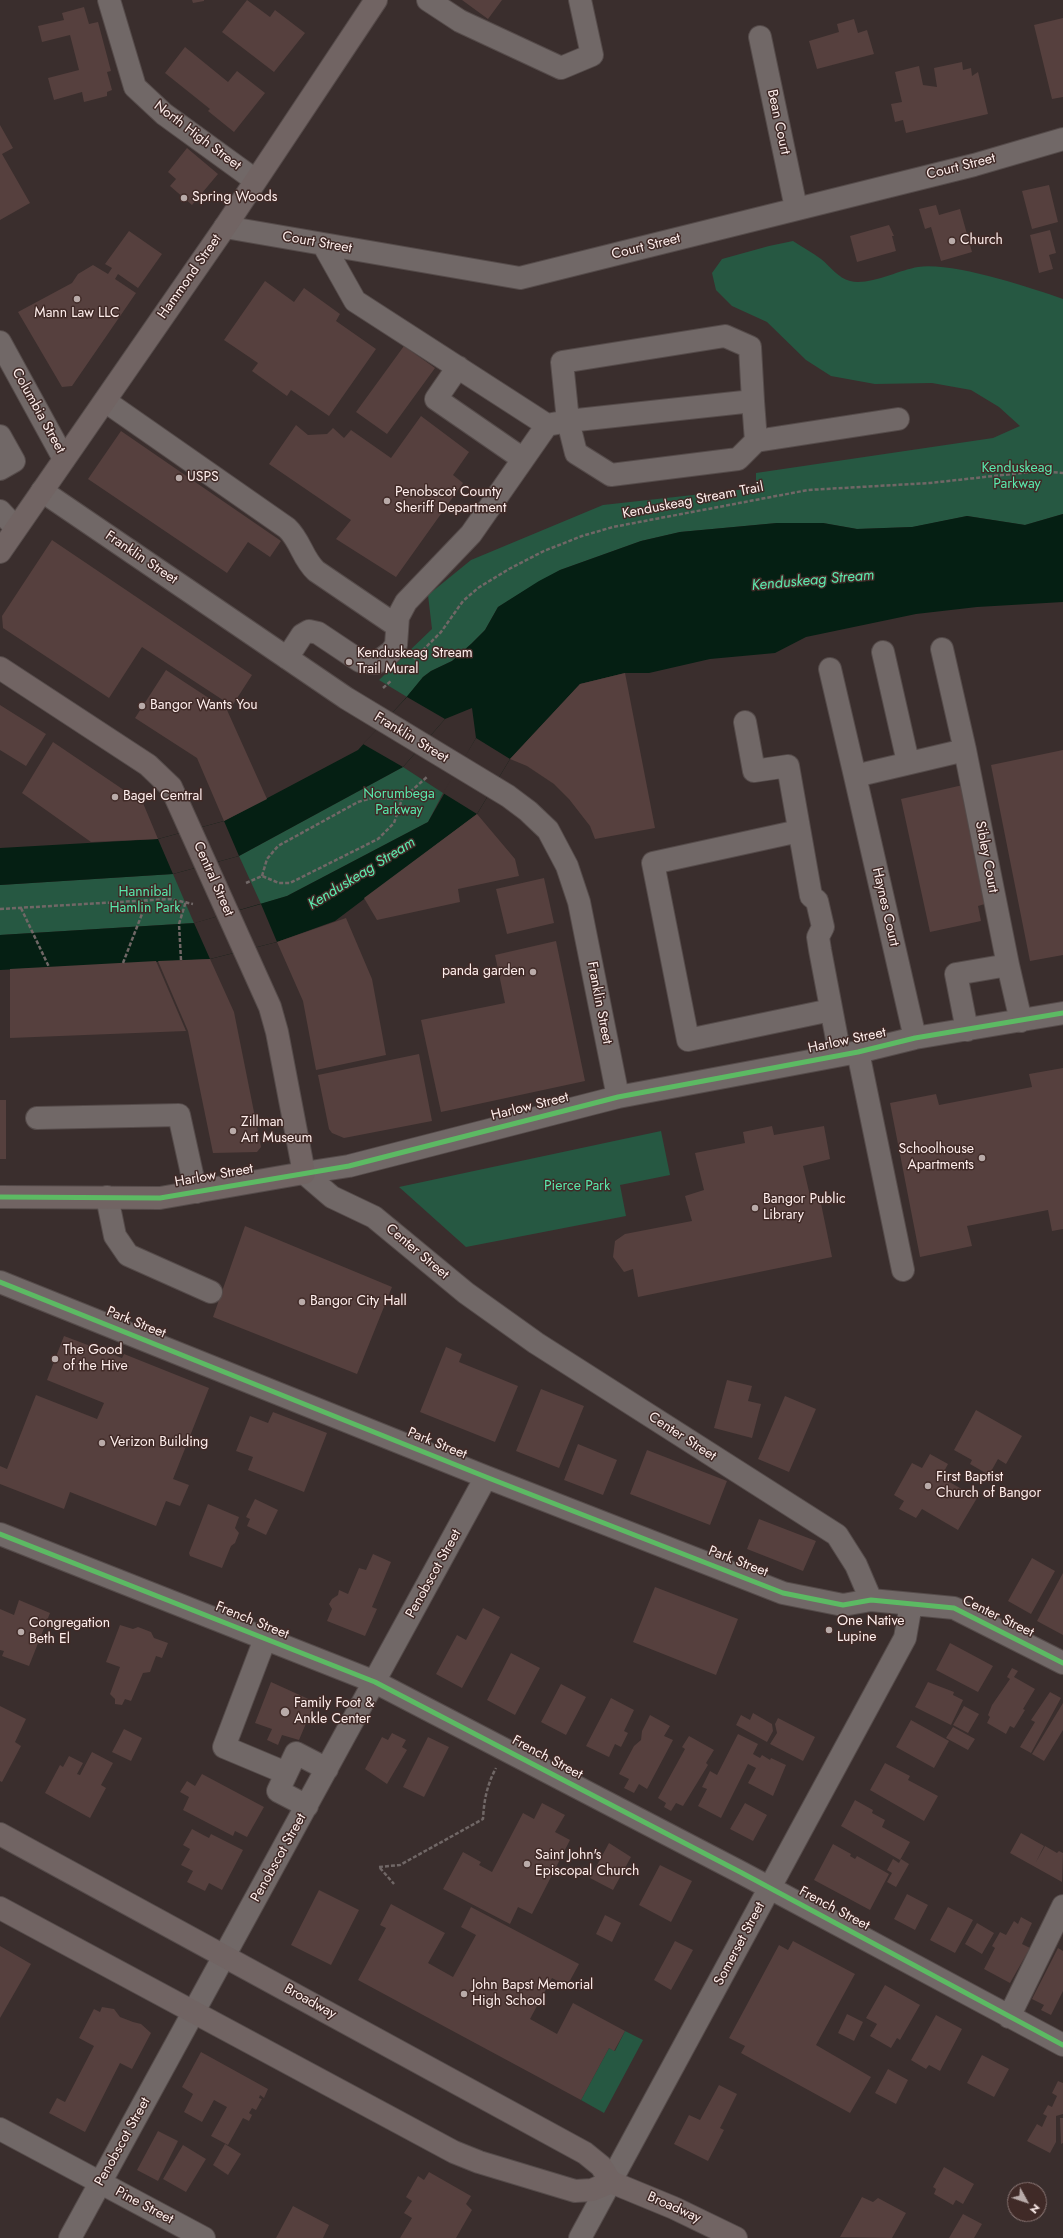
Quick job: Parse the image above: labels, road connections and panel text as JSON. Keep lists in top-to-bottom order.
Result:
{
  "streets": {
    "main road": [
      "Hammond Street",
      "Central Street",
      "Harlow Street",
      "Broadway"
    ],
    "street": [
      "Bean Court",
      "North High Street",
      "Court Street",
      "Columbia Street",
      "Franklin Street",
      "Sibley Court",
      "Haynes Court",
      "Center Street",
      "Park Street",
      "Penobscot Street",
      "French Street",
      "Somerset Street",
      "Pine Street"
    ],
    "path": ["Kenduskeag Stream Trail"]
  },
  "crossings": [
    ["Bean Court", "Court Street"],
    ["North High Street", "Hammond Street"],
    ["Court Street", "Hammond Street"],
    ["Hammond Street", "Columbia Street"],
    ["Hammond Street", "Franklin Street"],
    ["Franklin Street", "Harlow Street"],
    ["Sibley Court", "Harlow Street"],
    ["Central Street", "Harlow Street"],
    ["Central Street", "Center Street"],
    ["Haynes Court", "Harlow Street"],
    ["Harlow Street", "Center Street"],
    ["Center Street", "Park Street"],
    ["Center Street", "Somerset Street"],
    ["Park Street", "Penobscot Street"],
    ["Penobscot Street", "French Street"],
    ["Penobscot Street", "Broadway"],
    ["Penobscot Street", "Pine Street"],
    ["French Street", "Somerset Street"],
    ["Somerset Street", "Broadway"]
  ],
  "water": ["Kenduskeag Stream"],
  "parks": [
    "Kenduskeag Parkway",
    "Norumbega Parkway",
    "Hannibal Hamlin Park",
    "Pierce Park"
  ],
  "places": [
    "Spring Woods",
    "Church",
    "Mann Law LLC",
    "USPS",
    "Penobscot County Sheriff Department",
    "Kenduskeag Stream Trail Mural",
    "Bangor Wants You",
    "Bagel Central",
    "panda garden",
    "Zillman Art Museum",
    "Schoolhouse Apartments",
    "Bangor Public Library",
    "Bangor City Hall",
    "The Good of the Hive",
    "Verizon Building",
    "First Baptist Church of Bangor",
    "One Native Lupine",
    "Congregation Beth El",
    "Family Foot & Ankle Center",
    "Saint John's Episcopal Church",
    "John Bapst Memorial High School"
  ],
  "north": "bottom right"
}
